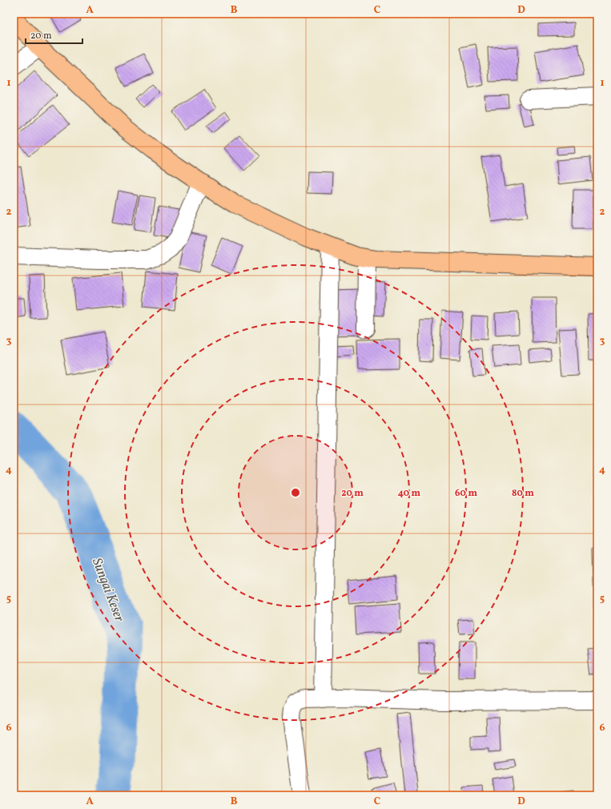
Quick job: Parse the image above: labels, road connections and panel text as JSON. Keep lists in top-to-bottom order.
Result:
{
  "water": ["Sungai Keser"],
  "scale_bar": "20 m",
  "grid": {
    "columns": [
      "A",
      "B",
      "C",
      "D"
    ],
    "rows": [
      "1",
      "2",
      "3",
      "4",
      "5",
      "6"
    ]
  },
  "rings": [
    "20 m",
    "40 m",
    "60 m",
    "80 m"
  ]
}
